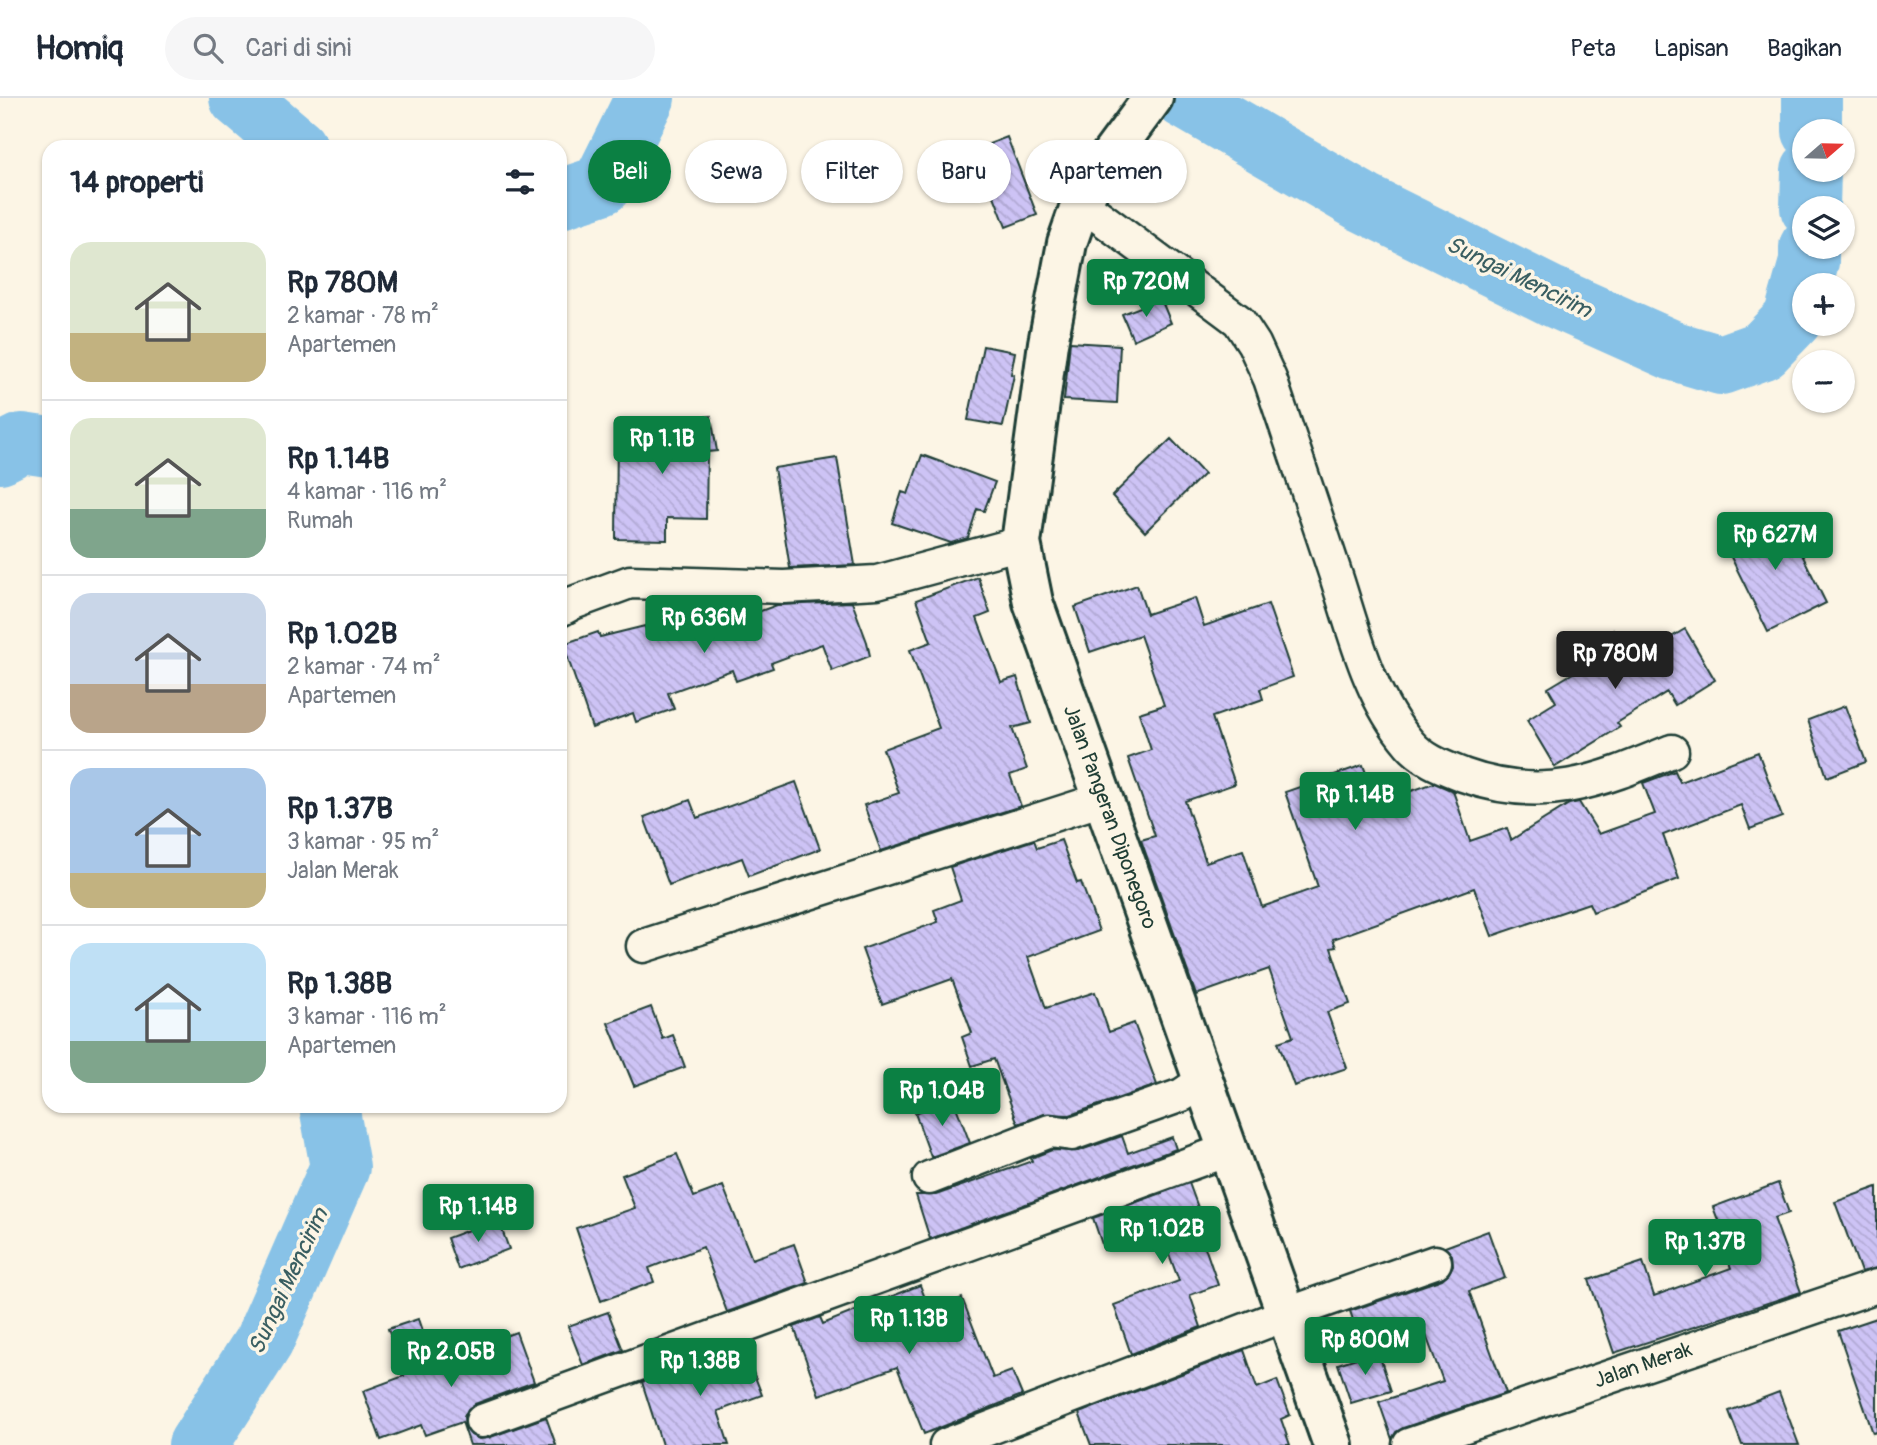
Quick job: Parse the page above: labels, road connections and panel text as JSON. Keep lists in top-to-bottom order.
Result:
{
  "streets": {
    "street": ["Jalan Pangeran Diponegoro", "Jalan Merak"]
  },
  "water": ["Sungai Mencirim"],
  "north": "right",
  "page": {
    "header": "Homiq",
    "search": "Cari di sini",
    "nav": ["Peta", "Lapisan", "Bagikan"],
    "map_buttons": ["+", "−"],
    "chip": [
      "Beli",
      "Sewa",
      "Filter",
      "Baru",
      "Apartemen"
    ],
    "heading": "14 properti",
    "list": [
      {
        "name": "Rp 780M",
        "note": "2 kamar · 78 m² · Apartemen"
      },
      {
        "name": "Rp 1.14B",
        "note": "4 kamar · 116 m² · Rumah"
      },
      {
        "name": "Rp 1.02B",
        "note": "2 kamar · 74 m² · Apartemen"
      },
      {
        "name": "Rp 1.37B",
        "note": "3 kamar · 95 m² · Jalan Merak"
      },
      {
        "name": "Rp 1.38B",
        "note": "3 kamar · 116 m² · Apartemen"
      }
    ],
    "price": [
      "Rp 720M",
      "Rp 1.1B",
      "Rp 627M",
      "Rp 636M",
      "Rp 780M",
      "Rp 1.14B",
      "Rp 1.04B",
      "Rp 1.14B",
      "Rp 1.02B",
      "Rp 1.37B",
      "Rp 1.13B",
      "Rp 800M",
      "Rp 2.05B",
      "Rp 1.38B"
    ]
  }
}
